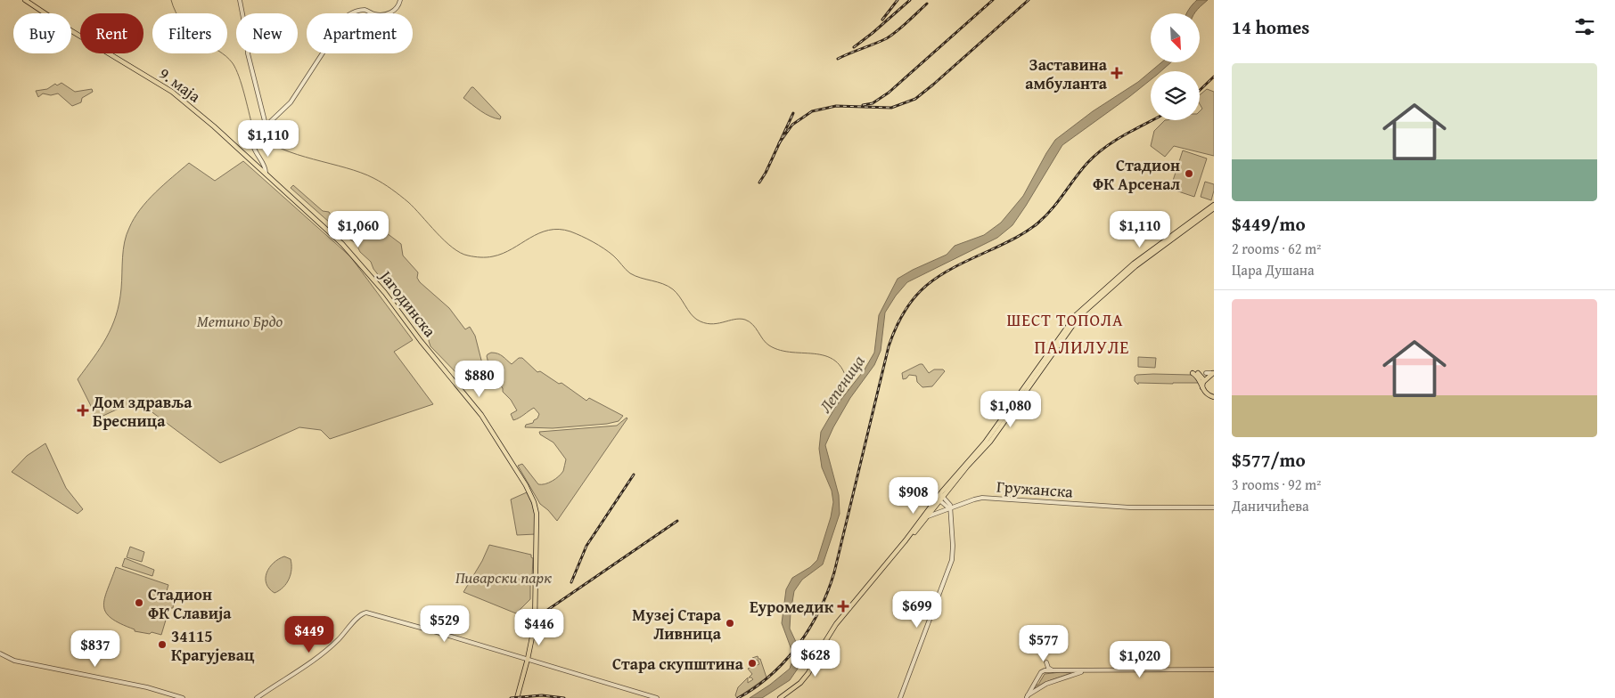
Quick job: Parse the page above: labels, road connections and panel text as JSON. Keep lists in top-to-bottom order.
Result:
{
  "streets": {
    "main road": ["9. маја", "Јагодинска"],
    "street": ["Гружанска"]
  },
  "crossings": [
    ["9. маја", "Јагодинска"]
  ],
  "districts": ["ШЕСТ ТОПОЛА", "ПАЛИЛУЛЕ"],
  "water": ["Лепеница"],
  "parks": ["Метино Брдо", "Пиварски парк"],
  "places": {
    "health": ["Заставина амбуланта", "Дом здравља Бресница", "Еуромедик"],
    "other": [
      "Стадион ФК Арсенал",
      "Стадион ФК Славија",
      "Музеј Стара Ливница",
      "34115 Крагујевац",
      "Стара скупштина"
    ]
  },
  "north": "bottom right",
  "page": {
    "heading": "14 homes",
    "chip": [
      "Buy",
      "Rent",
      "Filters",
      "New",
      "Apartment"
    ],
    "list": [
      {
        "name": "$449/mo",
        "note": "2 rooms · 62 m² · Цара Душана"
      },
      {
        "name": "$577/mo",
        "note": "3 rooms · 92 m² · Даничићева"
      }
    ],
    "price": [
      "$1,110",
      "$1,060",
      "$1,110",
      "$880",
      "$1,080",
      "$908",
      "$699",
      "$529",
      "$446",
      "$449",
      "$577",
      "$837",
      "$628",
      "$1,020"
    ]
  }
}
